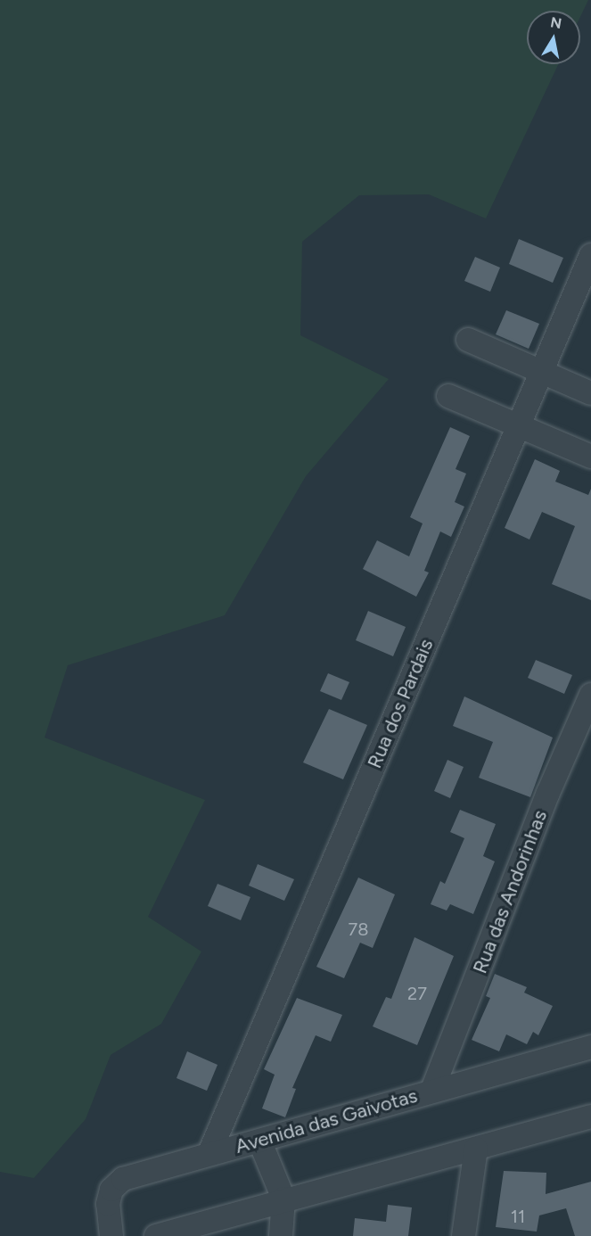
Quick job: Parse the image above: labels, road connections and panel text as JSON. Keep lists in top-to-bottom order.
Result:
{
  "streets": {
    "street": ["Rua dos Pardais", "Rua das Andorinhas", "Avenida das Gaivotas"]
  },
  "crossings": [
    ["Rua dos Pardais", "Avenida das Gaivotas"],
    ["Rua das Andorinhas", "Avenida das Gaivotas"]
  ],
  "house_numbers": ["78", "27", "11"],
  "north": "top"
}
